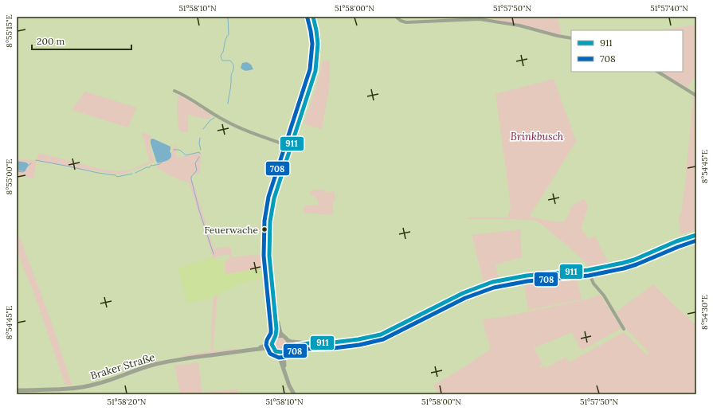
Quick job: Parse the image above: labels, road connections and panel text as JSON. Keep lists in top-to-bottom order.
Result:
{
  "streets": {
    "street": ["Braker Straße"]
  },
  "parks": ["Brinkbusch"],
  "places": ["Feuerwache"],
  "lines": ["transit line 911", "transit line 708"],
  "legend": ["911", "708"],
  "scale_bar": "200 m",
  "coordinates": [
    "51°58'10\"N",
    "51°58'00\"N",
    "51°57'50\"N",
    "51°57'40\"N",
    "8°55'15\"E",
    "8°54'45\"E",
    "8°55'00\"E",
    "8°54'30\"E",
    "51°58'20\"N"
  ]
}
